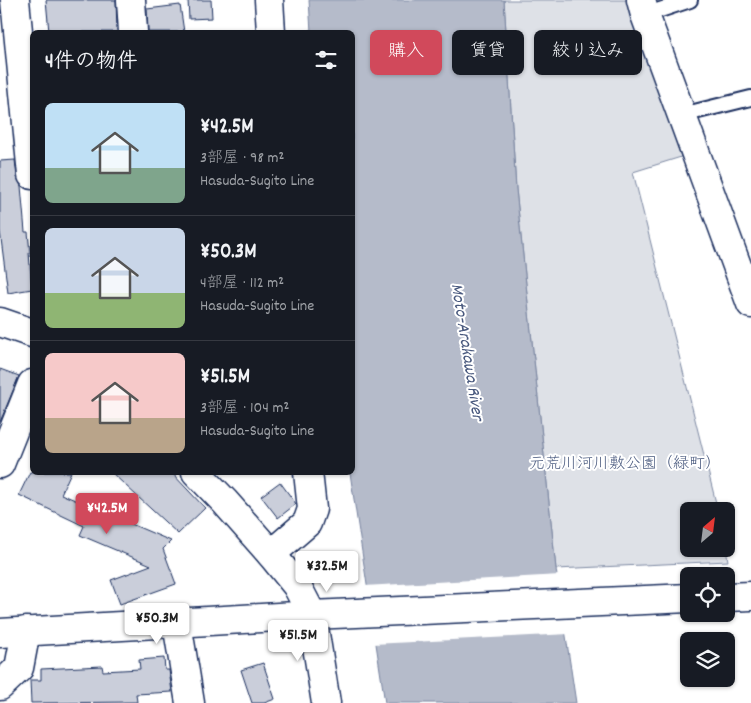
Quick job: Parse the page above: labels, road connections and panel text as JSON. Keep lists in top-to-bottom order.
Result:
{
  "water": ["Moto-Arakawa River"],
  "parks": ["元荒川河川敷公園（緑町）"],
  "north": "top right",
  "page": {
    "chip": ["購入", "賃貸", "絞り込み"],
    "heading": "4件の物件",
    "list": [
      {
        "name": "¥42.5M",
        "note": "3部屋 · 98 m² · Hasuda-Sugito Line"
      },
      {
        "name": "¥50.3M",
        "note": "4部屋 · 112 m² · Hasuda-Sugito Line"
      },
      {
        "name": "¥51.5M",
        "note": "3部屋 · 104 m² · Hasuda-Sugito Line"
      }
    ],
    "price": [
      "¥42.5M",
      "¥32.5M",
      "¥50.3M",
      "¥51.5M"
    ]
  }
}
